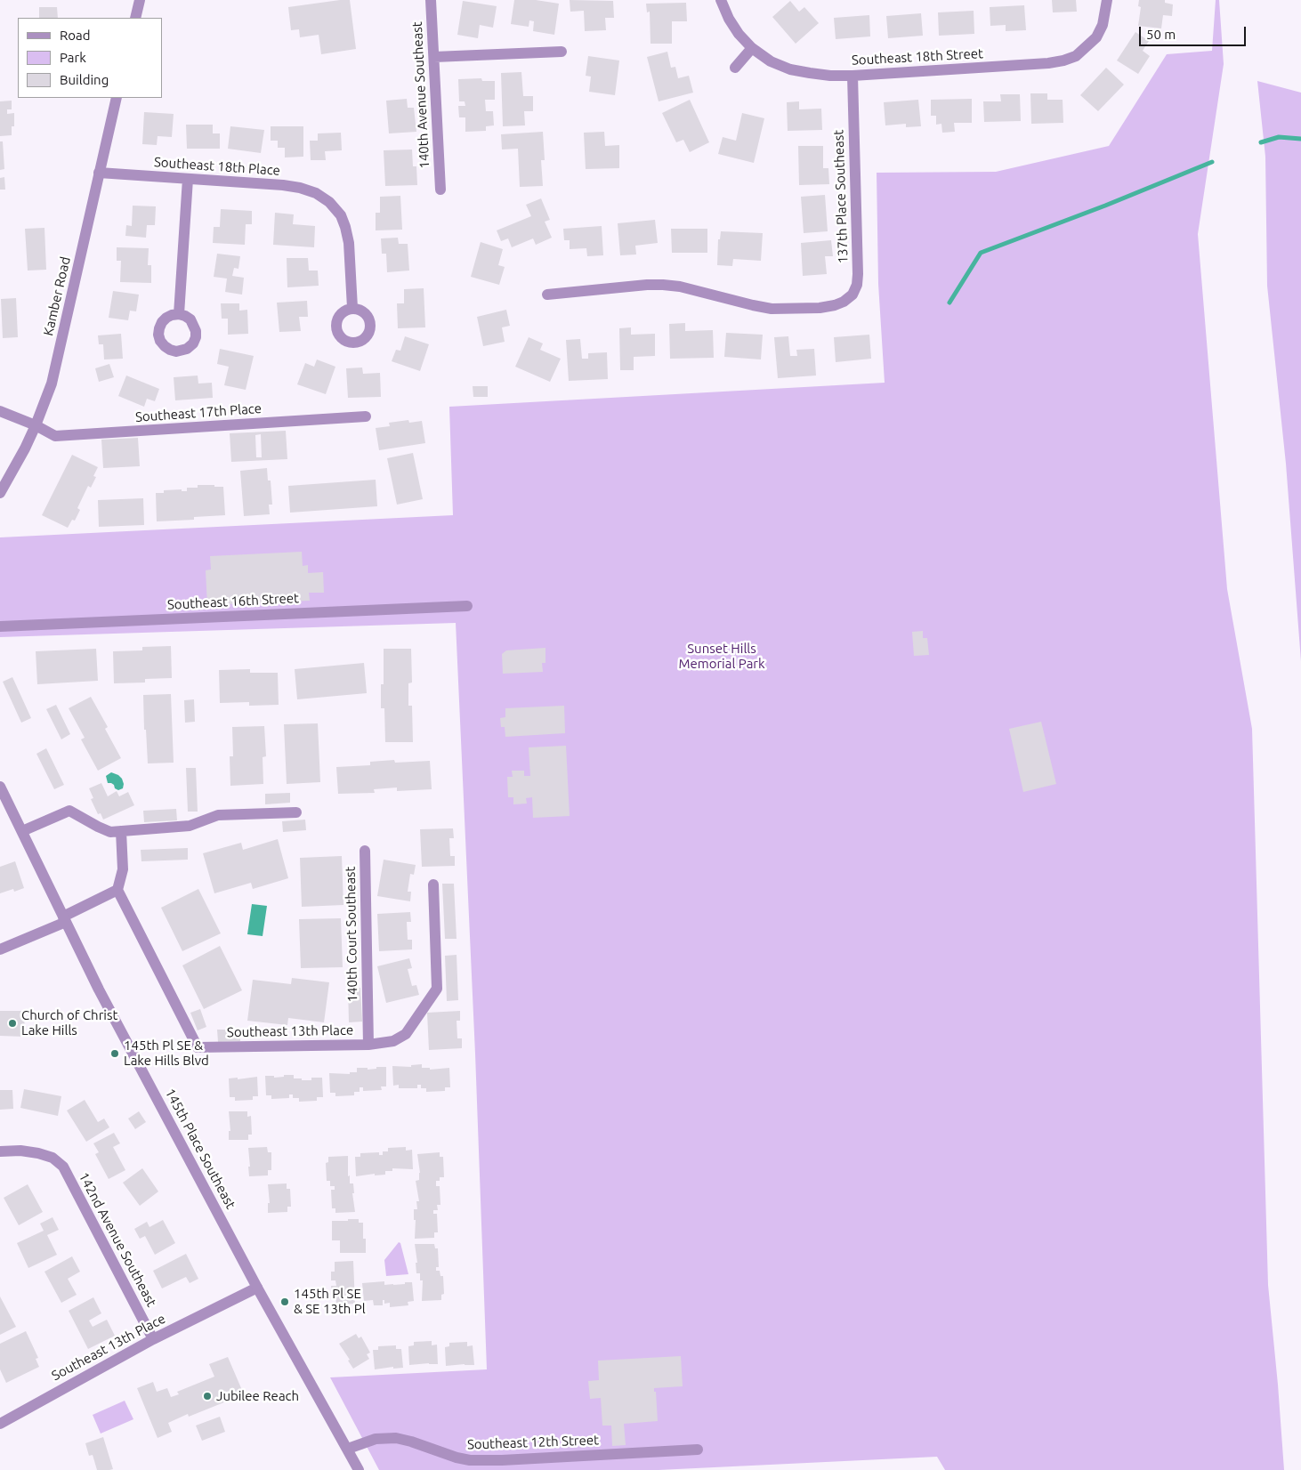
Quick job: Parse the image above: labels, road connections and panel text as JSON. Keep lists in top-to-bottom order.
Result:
{
  "streets": {
    "street": [
      "Southeast 18th Street",
      "140th Avenue Southeast",
      "Southeast 18th Place",
      "137th Place Southeast",
      "Kamber Road",
      "Southeast 17th Place",
      "Southeast 16th Street",
      "140th Court Southeast",
      "Southeast 13th Place",
      "145th Place Southeast",
      "142nd Avenue Southeast",
      "Southeast 12th Street"
    ]
  },
  "crossings": [
    ["Southeast 18th Street", "137th Place Southeast"],
    ["Southeast 18th Place", "Kamber Road"],
    ["Kamber Road", "Southeast 17th Place"],
    ["140th Court Southeast", "Southeast 13th Place"],
    ["Southeast 13th Place", "145th Place Southeast"],
    ["Southeast 13th Place", "142nd Avenue Southeast"],
    ["145th Place Southeast", "Southeast 12th Street"]
  ],
  "parks": ["Sunset Hills Memorial Park"],
  "places": [
    "Church of Christ Lake Hills",
    "145th Pl SE & Lake Hills Blvd",
    "145th Pl SE & SE 13th Pl",
    "Jubilee Reach"
  ],
  "legend": ["Road", "Park", "Building"],
  "scale_bar": "50 m"
}
